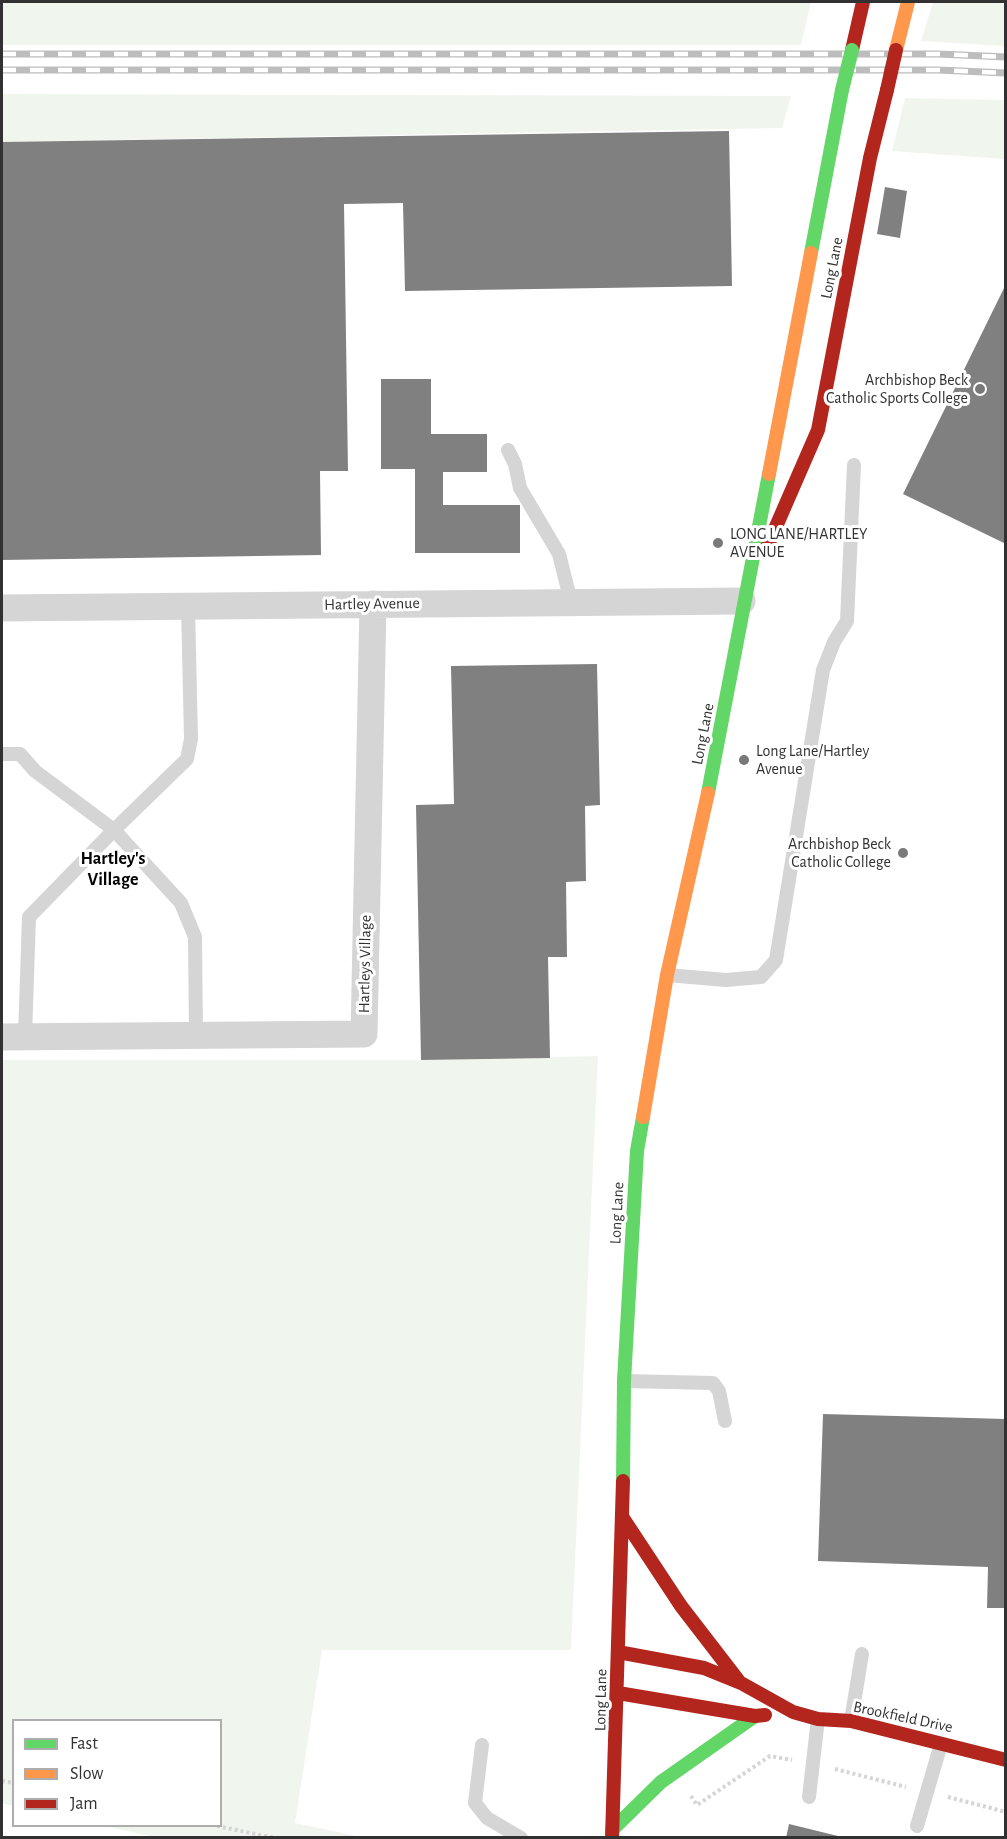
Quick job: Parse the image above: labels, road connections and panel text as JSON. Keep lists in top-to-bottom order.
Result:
{
  "streets": {
    "main road": ["Long Lane", "Brookfield Drive"],
    "street": ["Hartley Avenue", "Hartleys Village"]
  },
  "crossings": [
    ["Long Lane", "Hartley Avenue"],
    ["Long Lane", "Brookfield Drive"],
    ["Hartley Avenue", "Hartleys Village"]
  ],
  "districts": ["Hartley's Village"],
  "places": [
    "Archbishop Beck Catholic Sports College",
    "LONG LANE/HARTLEY AVENUE",
    "Long Lane/Hartley Avenue",
    "Archbishop Beck Catholic College"
  ],
  "legend": ["Fast", "Slow", "Jam"]
}
